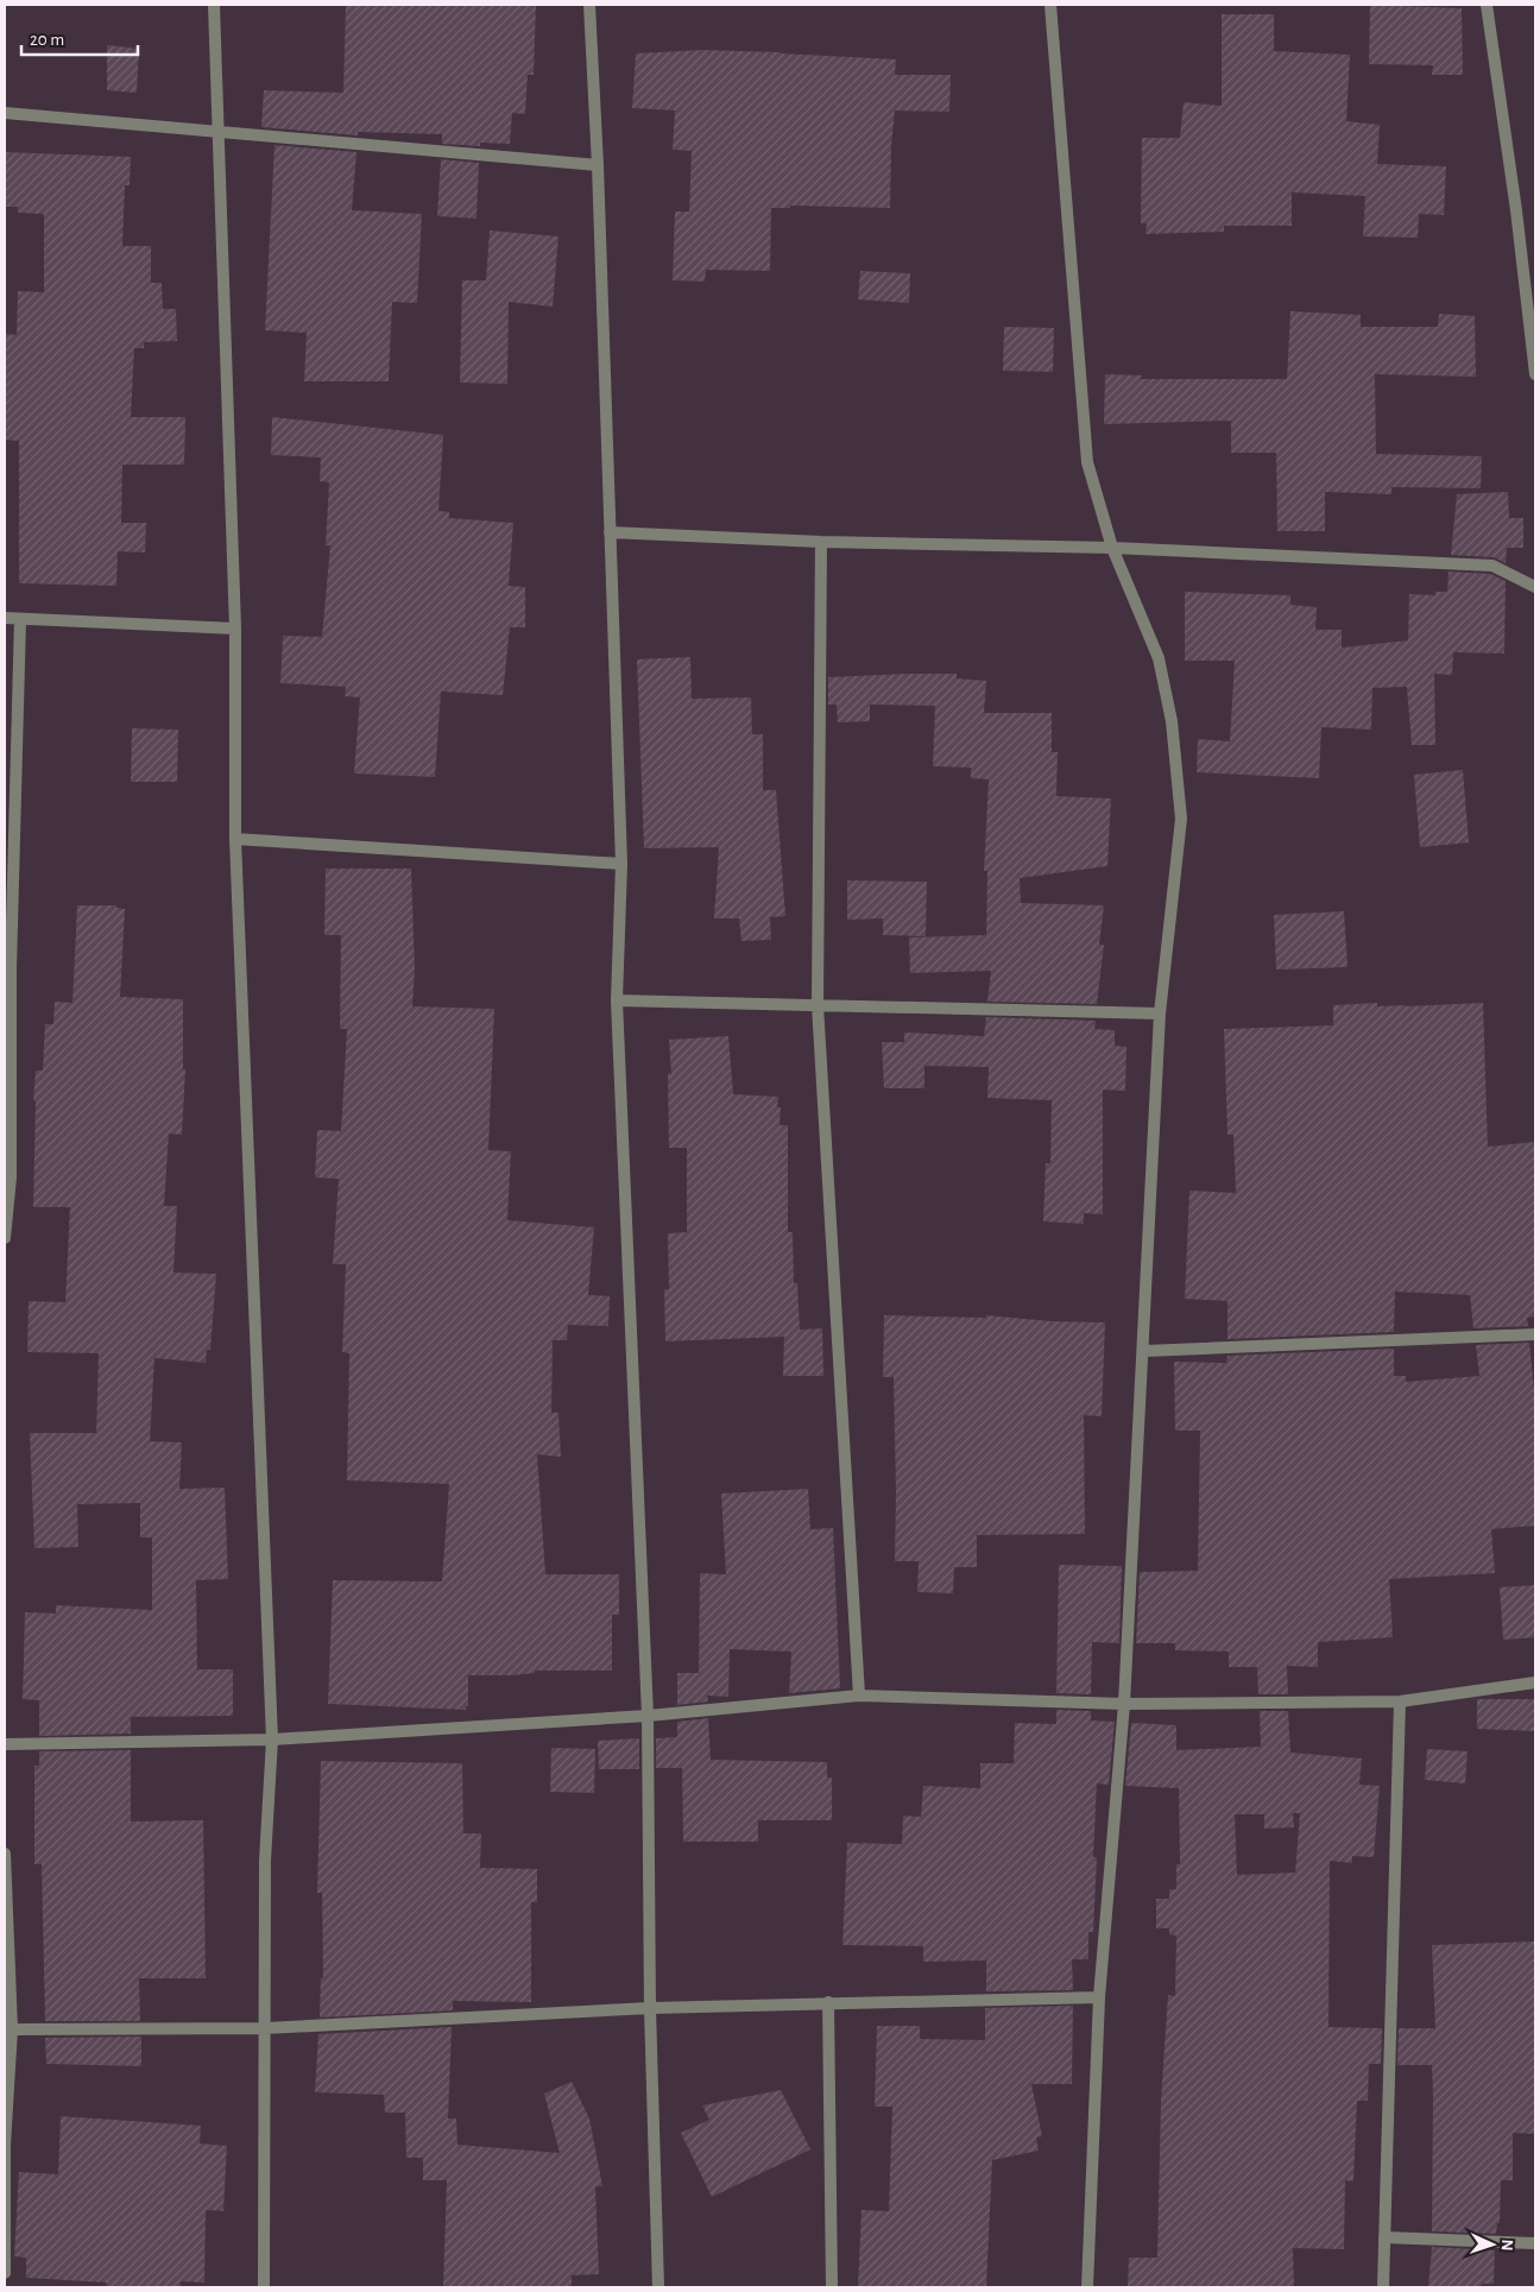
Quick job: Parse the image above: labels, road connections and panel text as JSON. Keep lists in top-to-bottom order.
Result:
{
  "scale_bar": "20 m",
  "north": "right"
}
